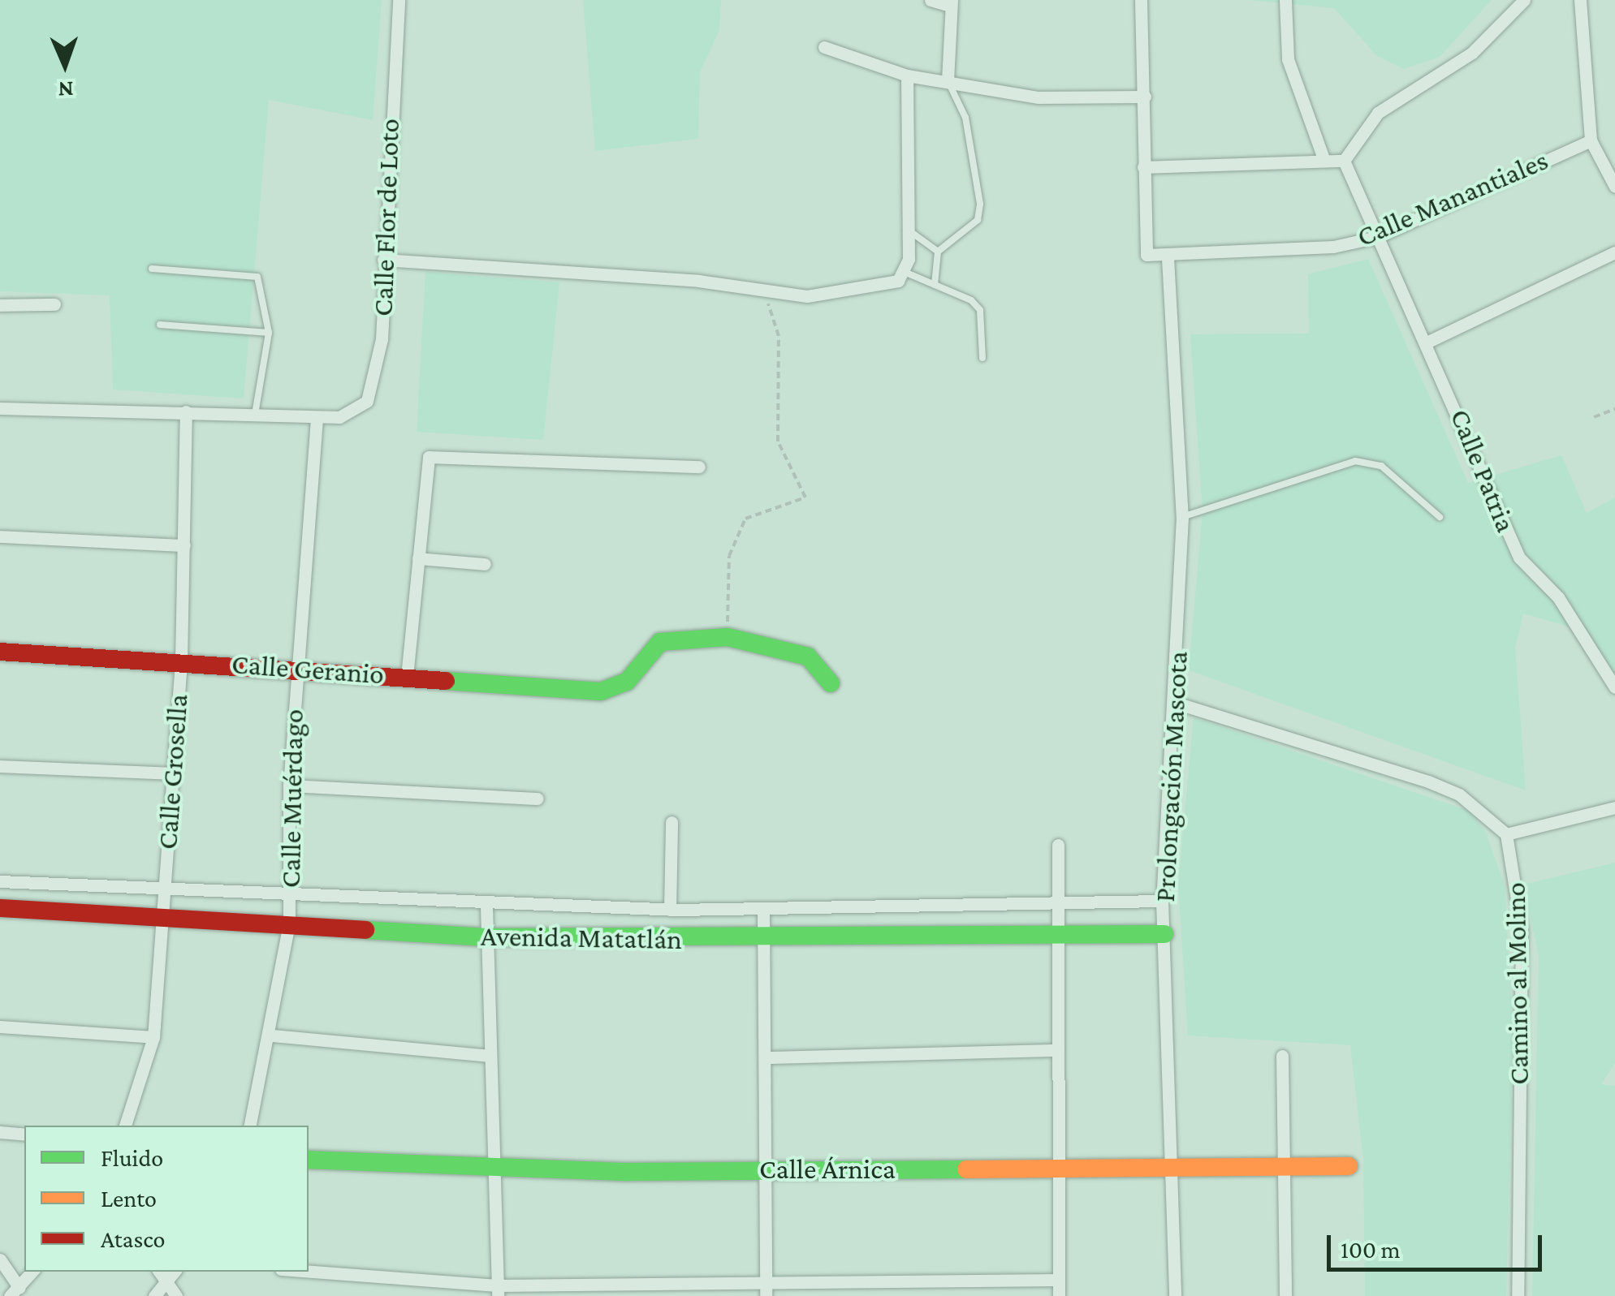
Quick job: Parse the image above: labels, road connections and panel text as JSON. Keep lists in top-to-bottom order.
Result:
{
  "streets": {
    "street": [
      "Calle Manantiales",
      "Calle Flor de Loto",
      "Calle Patria",
      "Calle Geranio",
      "Calle Grosella",
      "Prolongación Mascota",
      "Calle Muérdago",
      "Avenida Matatlán",
      "Camino al Molino",
      "Calle Árnica"
    ]
  },
  "crossings": [
    ["Calle Manantiales", "Calle Patria"],
    ["Calle Manantiales", "Prolongación Mascota"],
    ["Calle Flor de Loto", "Calle Muérdago"],
    ["Calle Geranio", "Calle Grosella"],
    ["Calle Geranio", "Calle Muérdago"],
    ["Calle Grosella", "Avenida Matatlán"],
    ["Prolongación Mascota", "Avenida Matatlán"],
    ["Prolongación Mascota", "Calle Árnica"],
    ["Calle Muérdago", "Avenida Matatlán"]
  ],
  "legend": ["Fluido", "Lento", "Atasco"],
  "scale_bar": "100 m",
  "north": "bottom"
}
